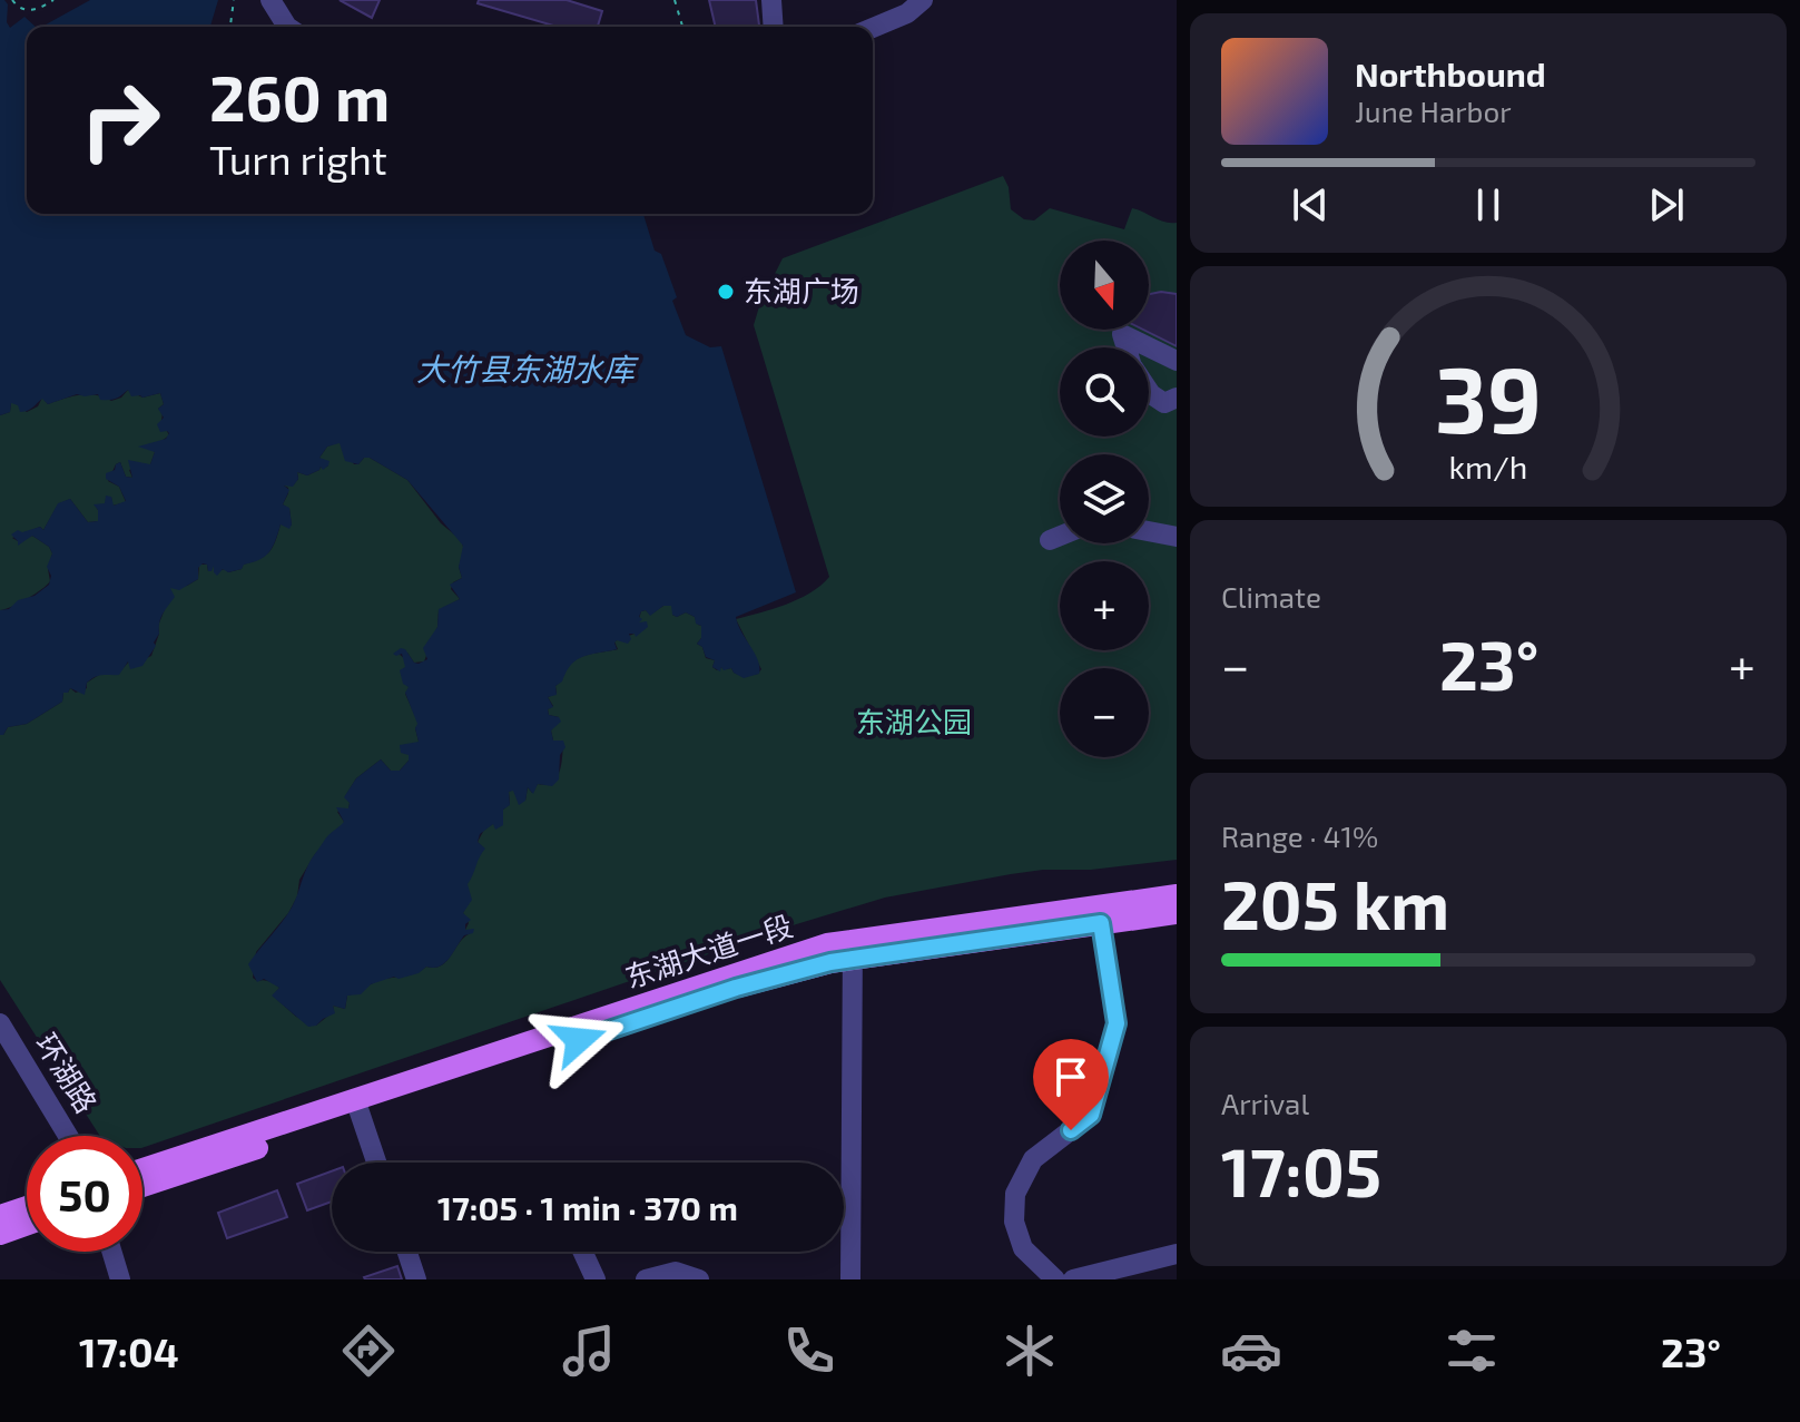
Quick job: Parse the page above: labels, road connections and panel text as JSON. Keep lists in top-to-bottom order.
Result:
{
  "streets": {
    "main road": ["东湖大道一段"],
    "street": ["环湖路"]
  },
  "water": ["大竹县东湖水库"],
  "parks": ["东湖公园"],
  "places": ["东湖广场"],
  "north": "bottom",
  "page": {
    "turn": ["260 m", "Turn right"],
    "song": ["Northbound", "June Harbor"],
    "map_buttons": ["+", "−"],
    "tile": [
      "Climate",
      ["Range · 41%", "205 km"],
      ["Arrival", "17:05"]
    ],
    "heat": ["−", "23°", "+"],
    "limit": "50",
    "trip": "17:05 · 1 min · 370 m",
    "tabs": ["17:04", "23°"],
    "gauge": ["39", "km/h"]
  }
}
